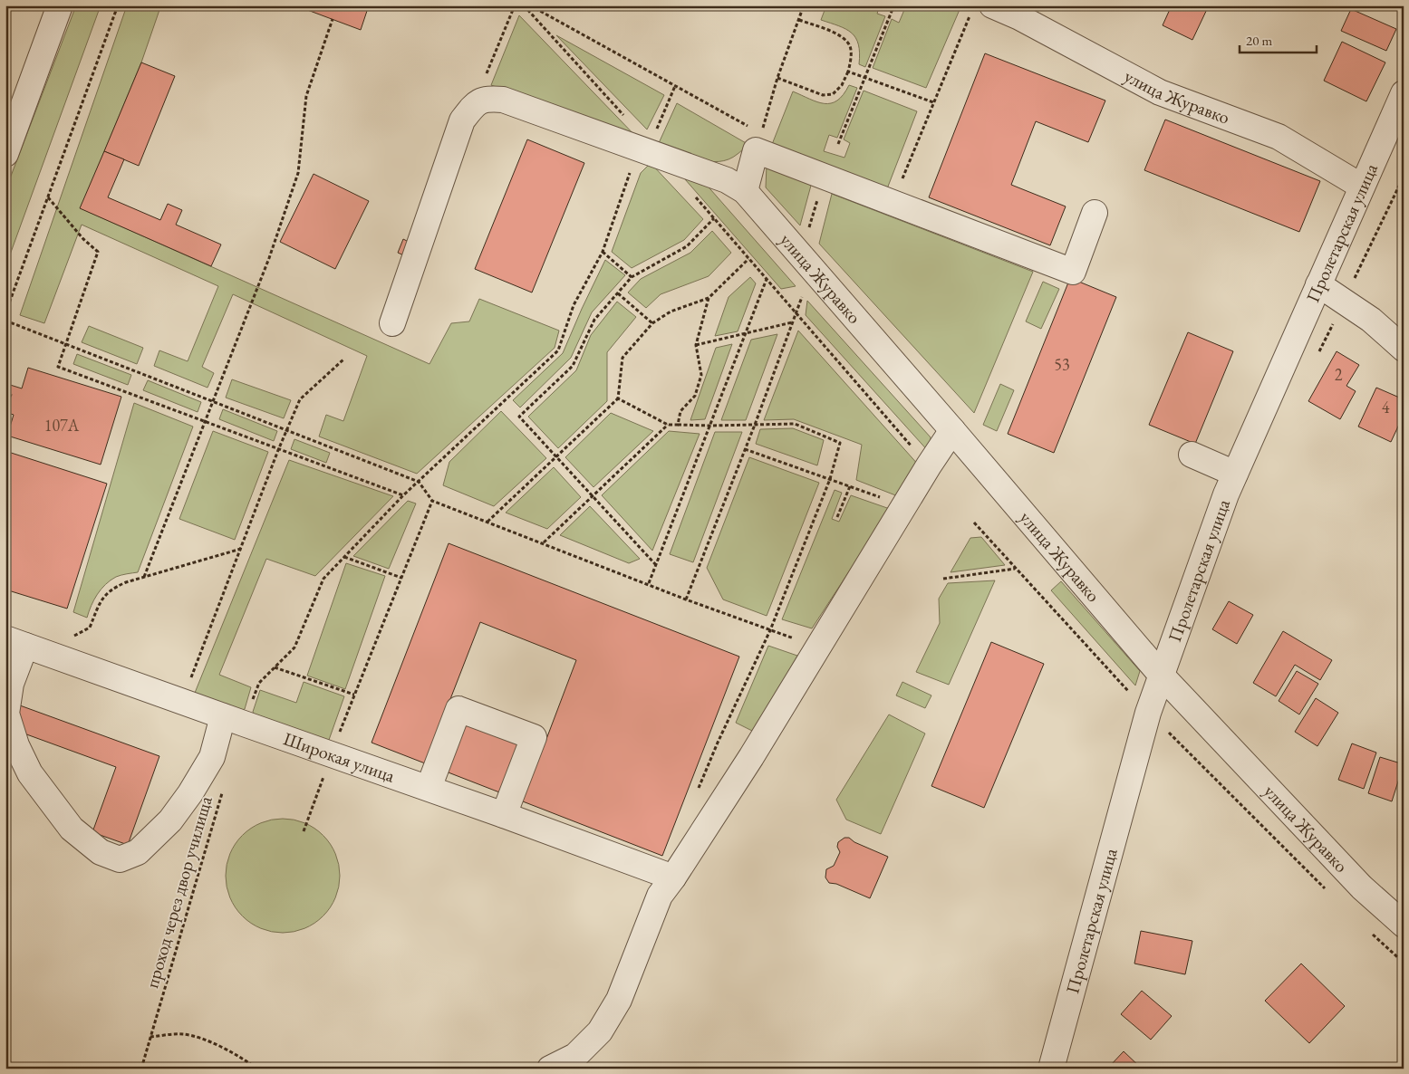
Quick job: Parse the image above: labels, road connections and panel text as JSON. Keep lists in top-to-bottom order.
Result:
{
  "streets": {
    "street": ["улица Журавко", "Пролетарская улица", "Широкая улица"],
    "path": ["проход через двор училища"]
  },
  "crossings": [
    ["улица Журавко", "Пролетарская улица"]
  ],
  "house_numbers": [
    "53",
    "2",
    "4",
    "107А"
  ],
  "scale_bar": "20 m"
}
